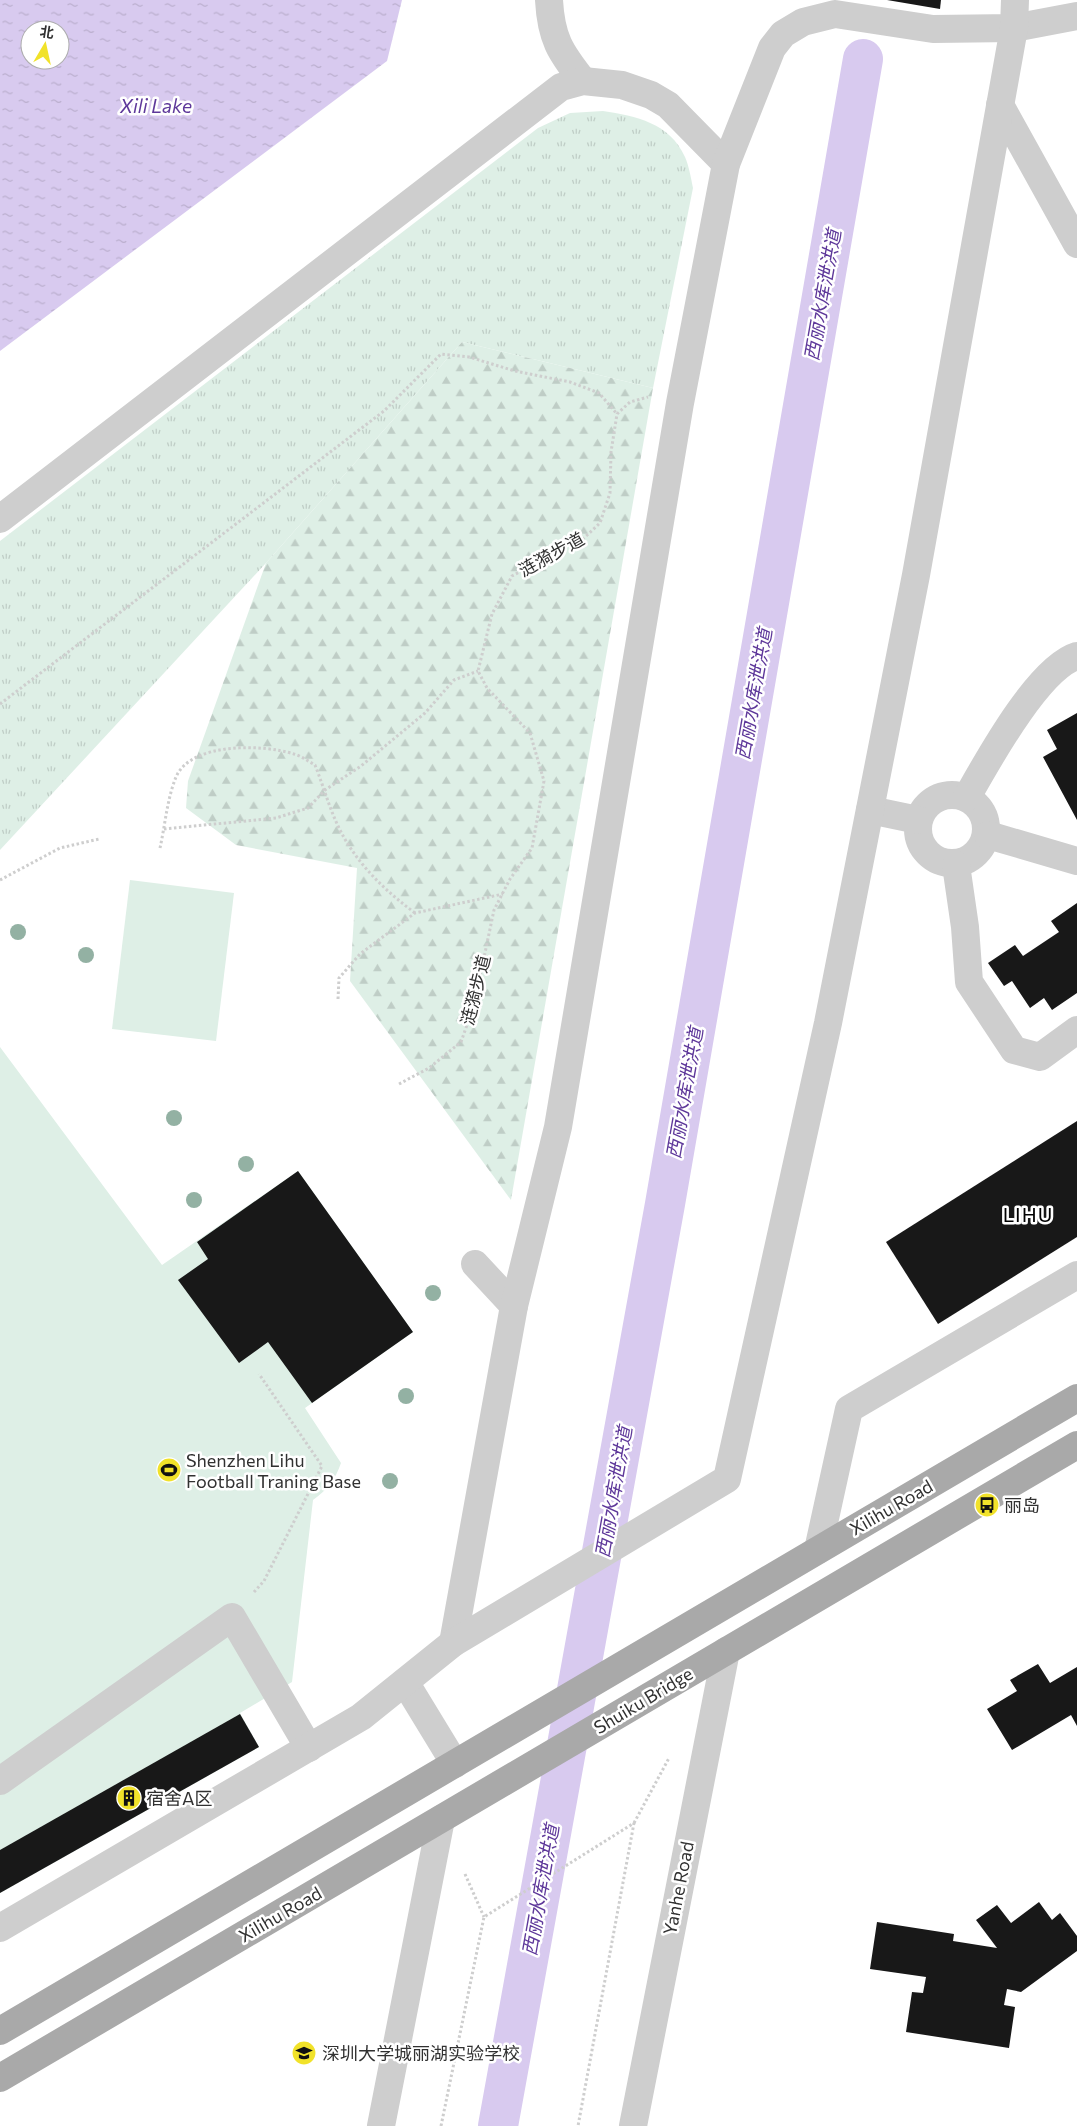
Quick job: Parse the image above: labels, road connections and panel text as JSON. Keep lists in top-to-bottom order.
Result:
{
  "streets": {
    "main road": ["Xilihu Road", "Shuiku Bridge"],
    "street": ["Yanhe Road"],
    "path": ["涟漪步道"]
  },
  "crossings": [
    ["Xilihu Road", "Shuiku Bridge"],
    ["Shuiku Bridge", "Yanhe Road"]
  ],
  "districts": ["LIHU"],
  "water": ["Xili Lake", "西丽水库泄洪道"],
  "places": {
    "sports": ["Shenzhen Lihu Football Traning Base"],
    "bus stop": ["丽岛"],
    "building": ["宿舍A区"],
    "school or university": ["深圳大学城丽湖实验学校"]
  },
  "north": "top"
}
